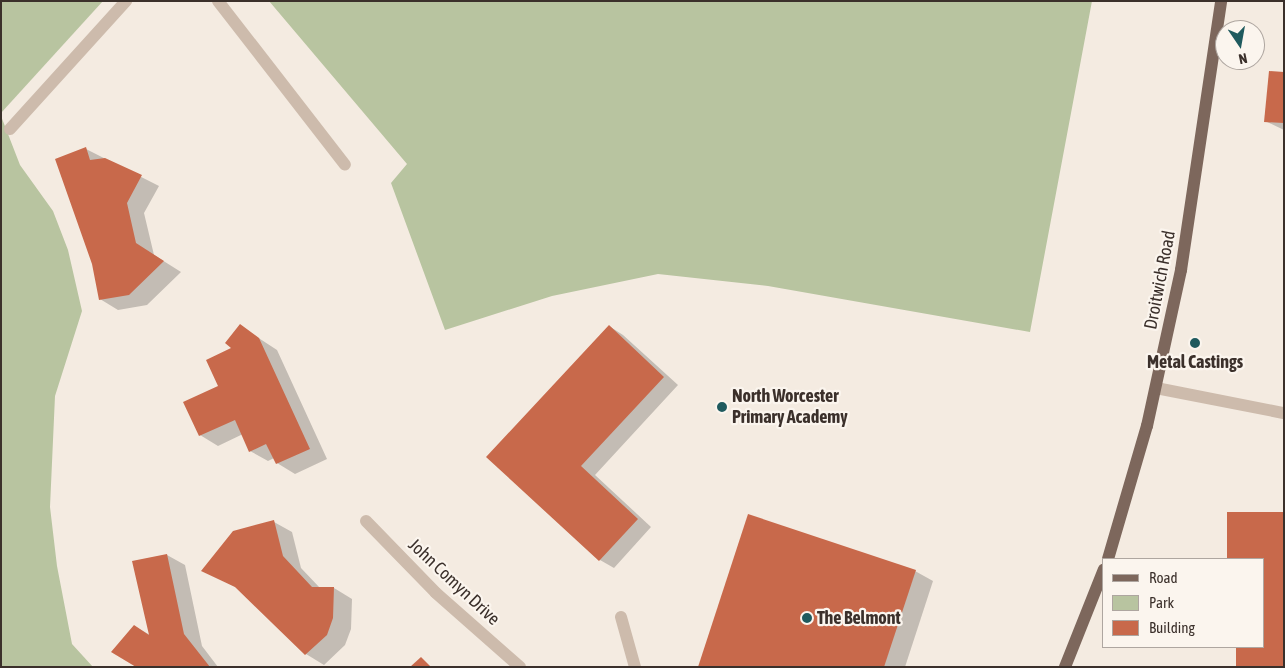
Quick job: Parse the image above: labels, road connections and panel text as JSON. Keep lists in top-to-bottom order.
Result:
{
  "streets": {
    "main road": ["Droitwich Road"],
    "street": ["John Comyn Drive"]
  },
  "places": ["Metal Castings", "North Worcester Primary Academy", "The Belmont"],
  "legend": ["Road", "Park", "Building"],
  "north": "bottom"
}
